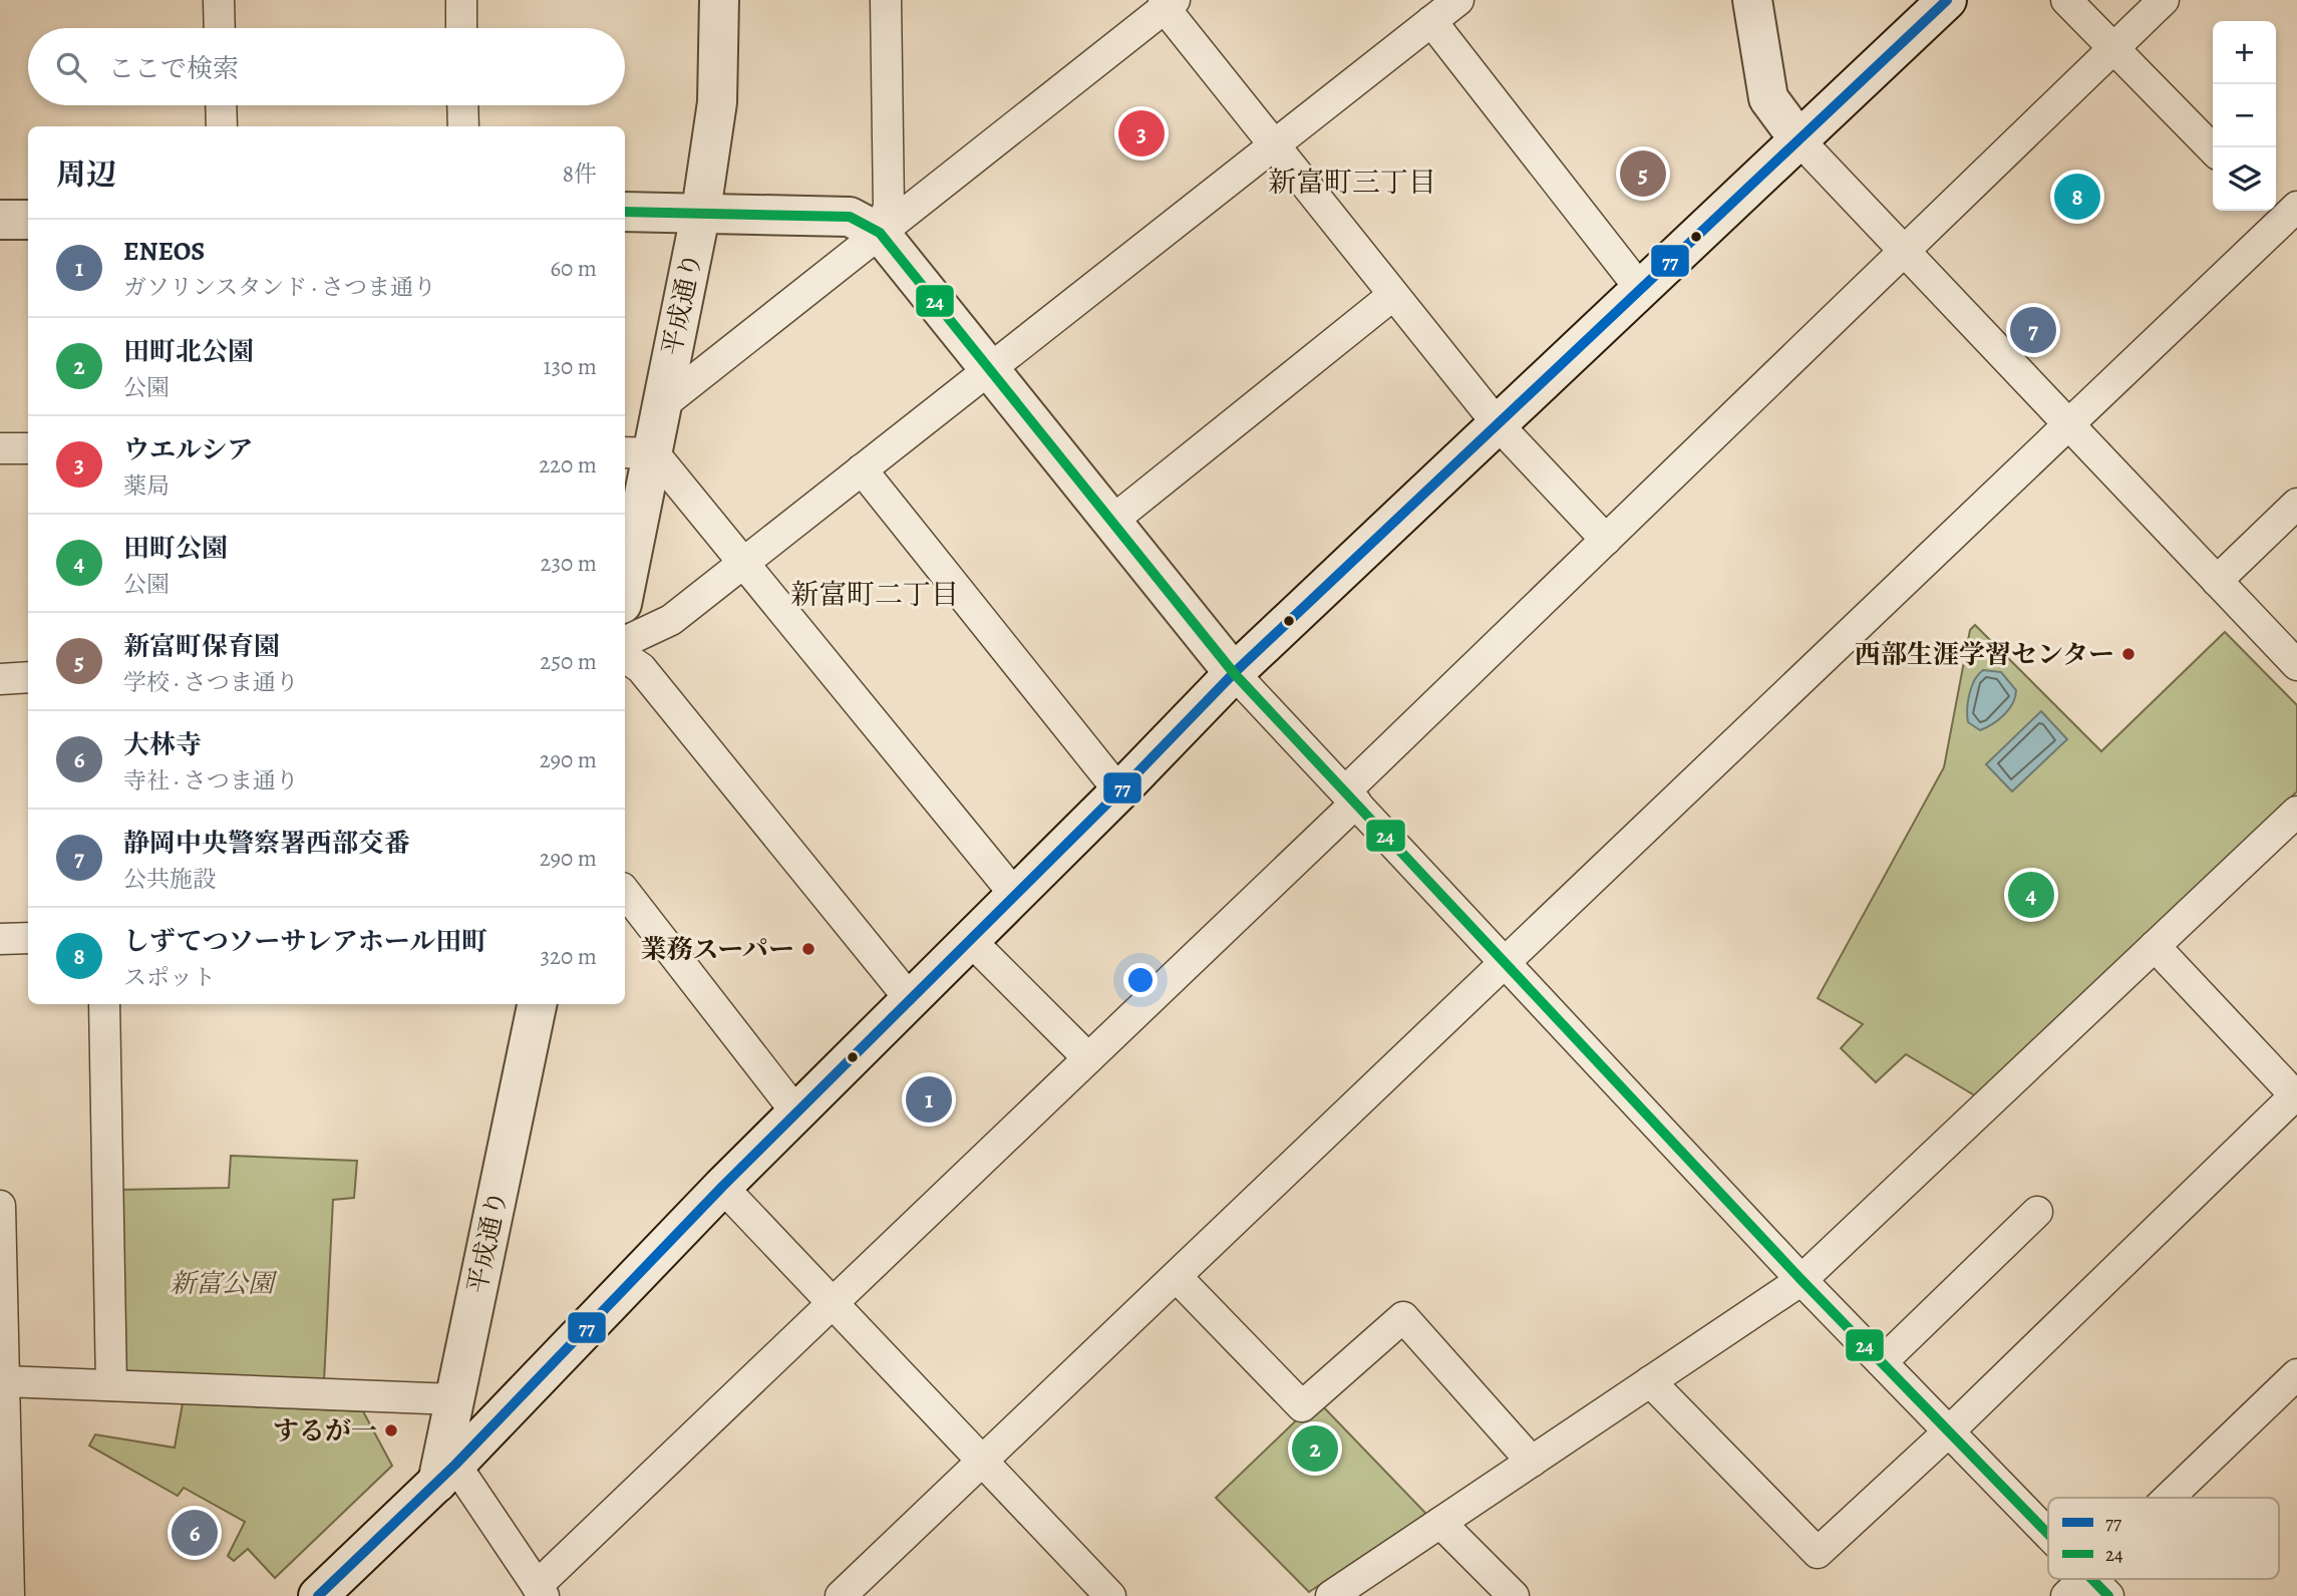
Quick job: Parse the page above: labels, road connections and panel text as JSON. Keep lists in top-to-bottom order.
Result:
{
  "streets": {
    "main road": ["平成通り"]
  },
  "districts": ["新富町三丁目", "新富町二丁目"],
  "parks": ["新富公園"],
  "places": ["西部生涯学習センター", "業務スーパー", "するが一"],
  "lines": ["transit line 77", "transit line 24"],
  "legend": ["77", "24"],
  "page": {
    "map_buttons": ["+", "−"],
    "search": "ここで検索",
    "pins": [
      "3",
      "5",
      "8",
      "7",
      "4",
      "1",
      "2",
      "6"
    ],
    "heading": ["周辺", "8件"],
    "list": [
      {
        "mark": "1",
        "name": "ENEOS",
        "note": "ガソリンスタンド · さつま通り",
        "value": "60 m"
      },
      {
        "mark": "2",
        "name": "田町北公園",
        "note": "公園",
        "value": "130 m"
      },
      {
        "mark": "3",
        "name": "ウエルシア",
        "note": "薬局",
        "value": "220 m"
      },
      {
        "mark": "4",
        "name": "田町公園",
        "note": "公園",
        "value": "230 m"
      },
      {
        "mark": "5",
        "name": "新富町保育園",
        "note": "学校 · さつま通り",
        "value": "250 m"
      },
      {
        "mark": "6",
        "name": "大林寺",
        "note": "寺社 · さつま通り",
        "value": "290 m"
      },
      {
        "mark": "7",
        "name": "静岡中央警察署西部交番",
        "note": "公共施設",
        "value": "290 m"
      },
      {
        "mark": "8",
        "name": "しずてつソーサレアホール田町",
        "note": "スポット",
        "value": "320 m"
      }
    ]
  }
}
